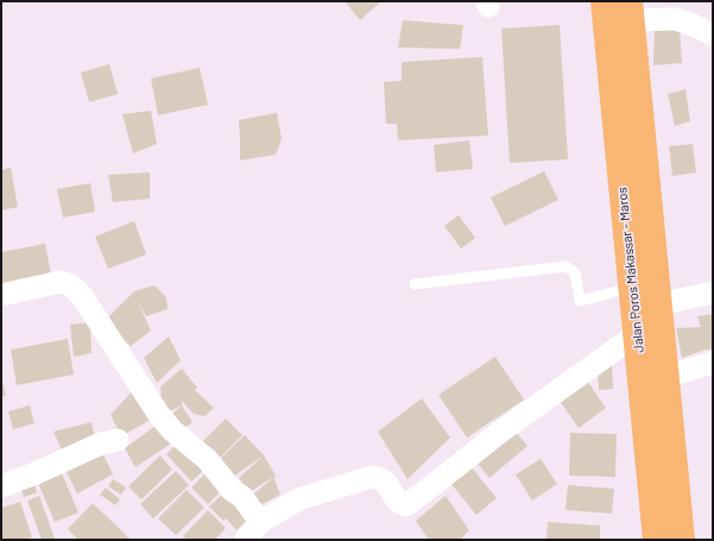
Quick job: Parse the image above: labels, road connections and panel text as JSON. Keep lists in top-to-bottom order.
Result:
{
  "streets": {
    "highway": ["Jalan Poros Makassar - Maros"]
  }
}
